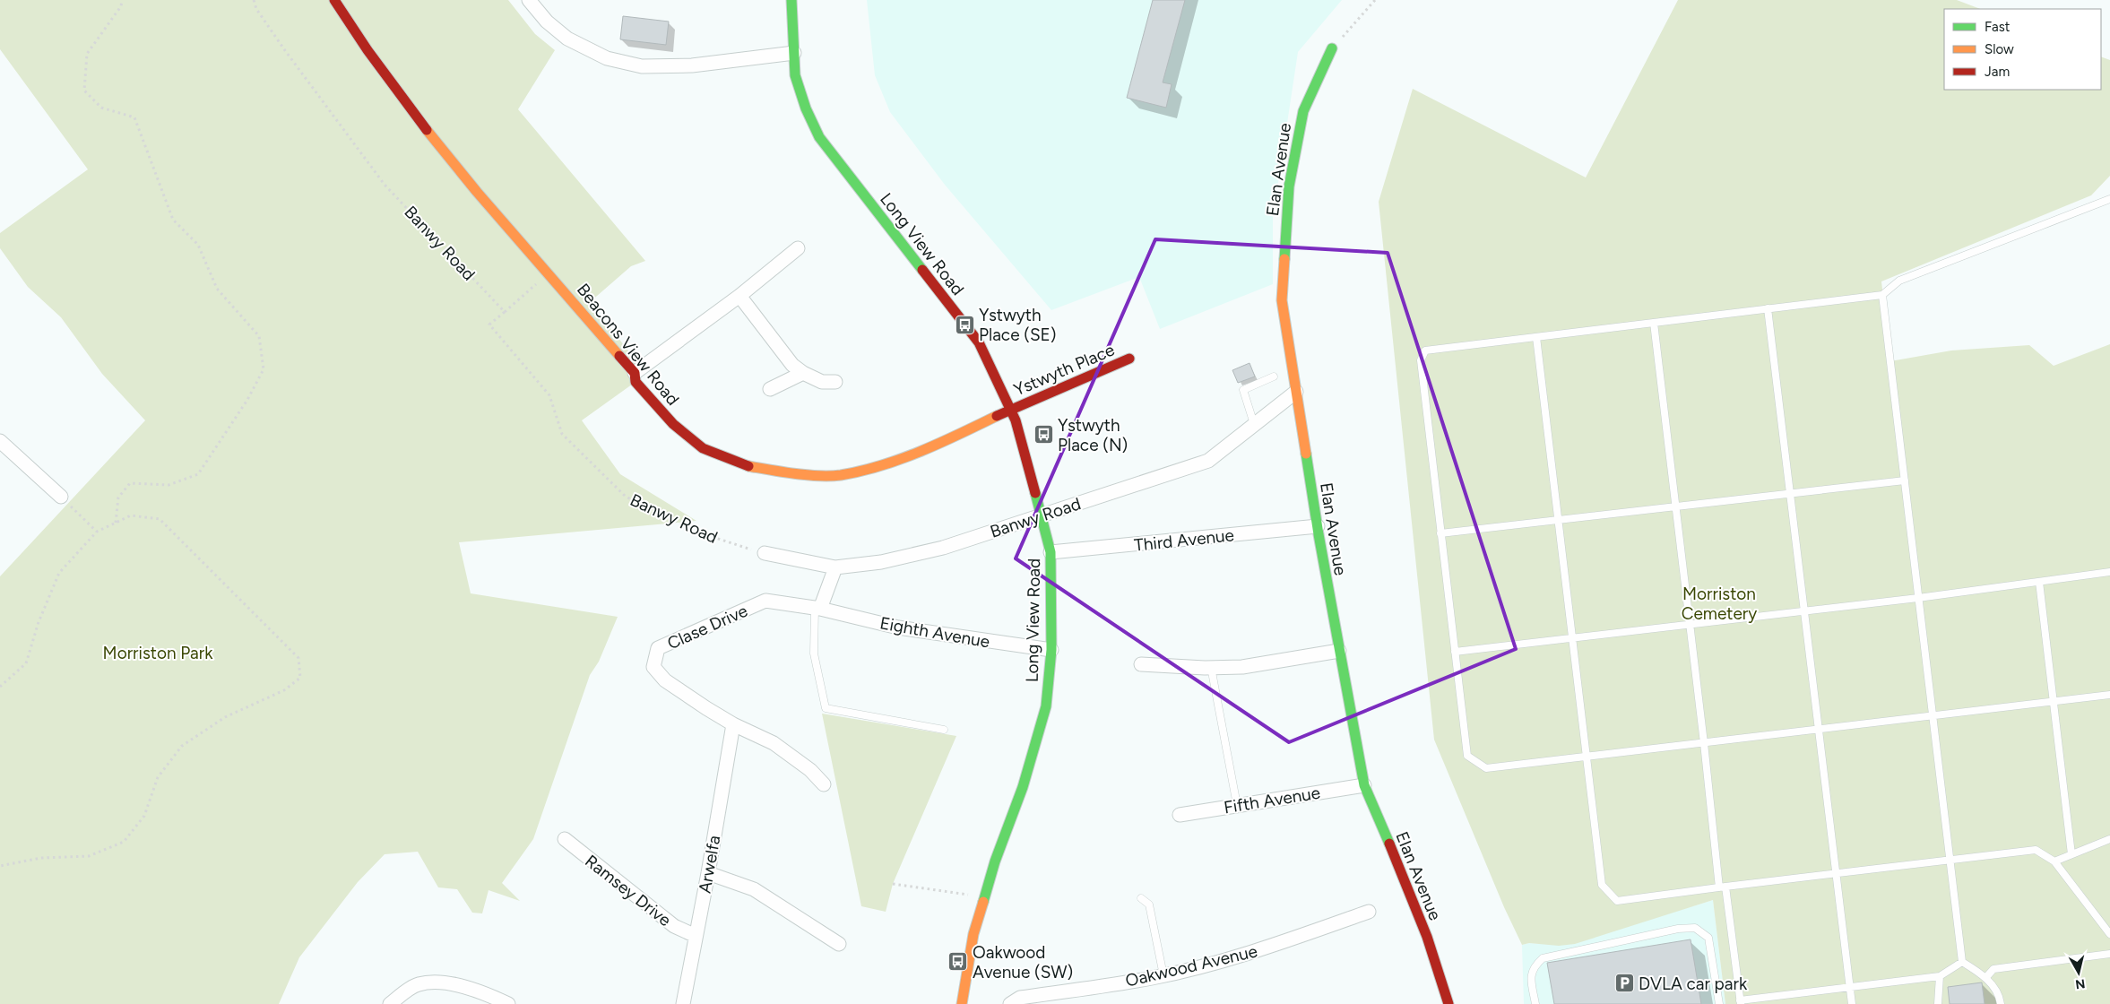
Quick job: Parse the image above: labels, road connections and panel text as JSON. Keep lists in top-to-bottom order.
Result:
{
  "streets": {
    "street": [
      "Elan Avenue",
      "Banwy Road",
      "Long View Road",
      "Beacons View Road",
      "Ystwyth Place",
      "Third Avenue",
      "Clase Drive",
      "Eighth Avenue",
      "Fifth Avenue",
      "Arwelfa",
      "Ramsey Drive",
      "Oakwood Avenue"
    ]
  },
  "crossings": [
    ["Elan Avenue", "Banwy Road"],
    ["Elan Avenue", "Third Avenue"],
    ["Elan Avenue", "Fifth Avenue"],
    ["Banwy Road", "Long View Road"],
    ["Long View Road", "Beacons View Road"],
    ["Long View Road", "Ystwyth Place"],
    ["Long View Road", "Third Avenue"],
    ["Long View Road", "Eighth Avenue"],
    ["Beacons View Road", "Ystwyth Place"],
    ["Clase Drive", "Eighth Avenue"],
    ["Clase Drive", "Arwelfa"],
    ["Arwelfa", "Ramsey Drive"]
  ],
  "parks": ["Morriston Cemetery", "Morriston Park"],
  "places": {
    "bus stop": ["Ystwyth Place (SE)", "Ystwyth Place (N)", "Oakwood Avenue (SW)"],
    "parking": ["DVLA car park"]
  },
  "legend": ["Fast", "Slow", "Jam"],
  "north": "bottom"
}
